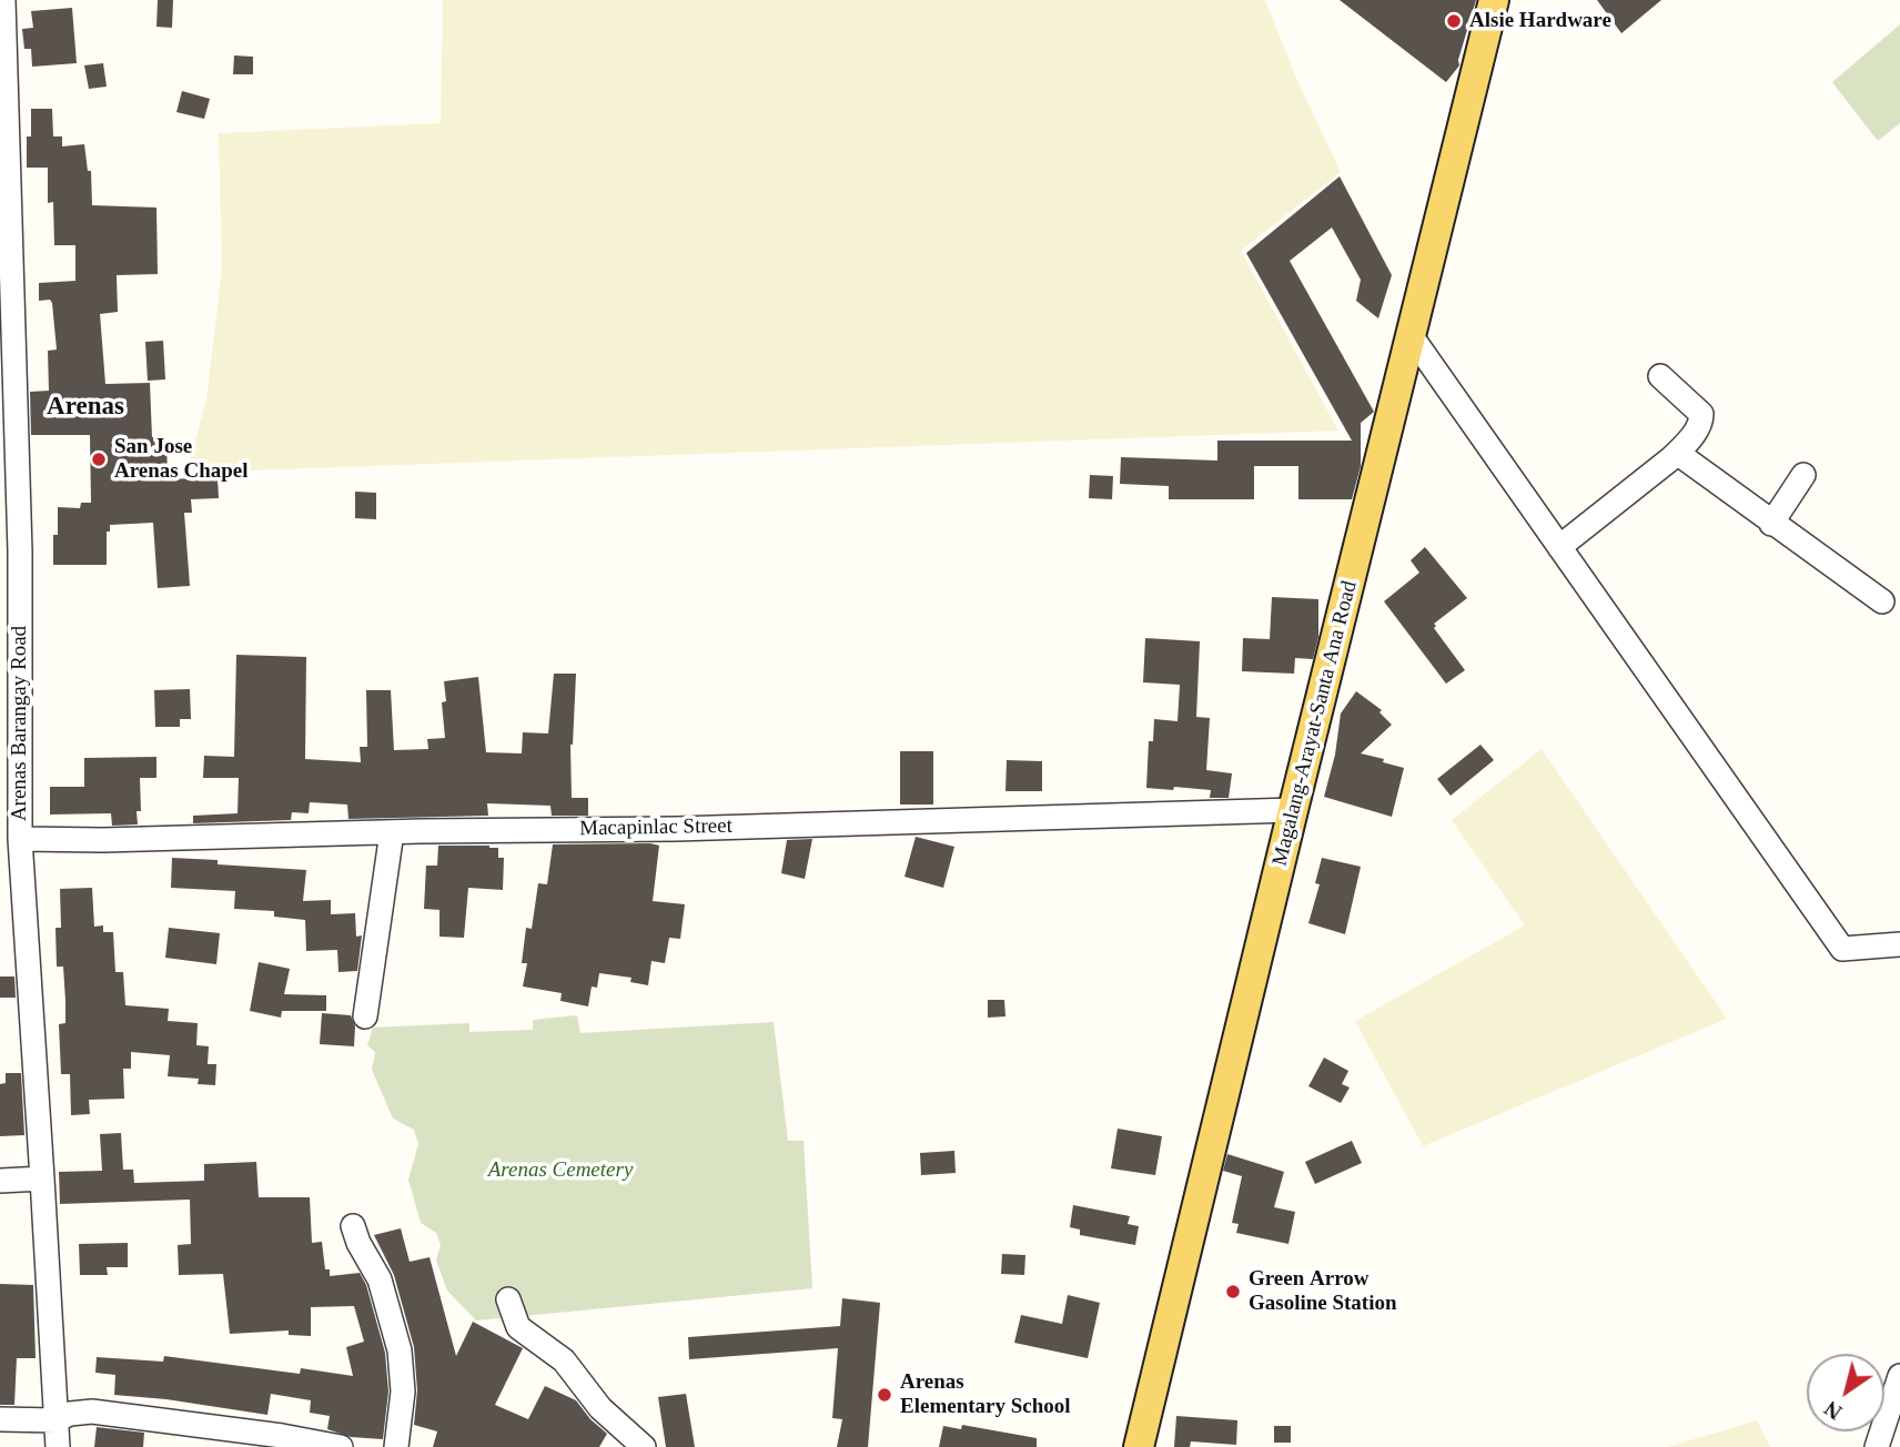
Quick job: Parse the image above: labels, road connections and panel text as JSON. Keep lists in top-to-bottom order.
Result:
{
  "streets": {
    "main road": ["Magalang-Arayat-Santa Ana Road"],
    "street": ["Arenas Barangay Road", "Macapinlac Street"]
  },
  "crossings": [
    ["Arenas Barangay Road", "Macapinlac Street"],
    ["Magalang-Arayat-Santa Ana Road", "Macapinlac Street"]
  ],
  "districts": ["Arenas"],
  "parks": ["Arenas Cemetery"],
  "places": [
    "Alsie Hardware",
    "San Jose Arenas Chapel",
    "Green Arrow Gasoline Station",
    "Arenas Elementary School"
  ],
  "north": "bottom left"
}
